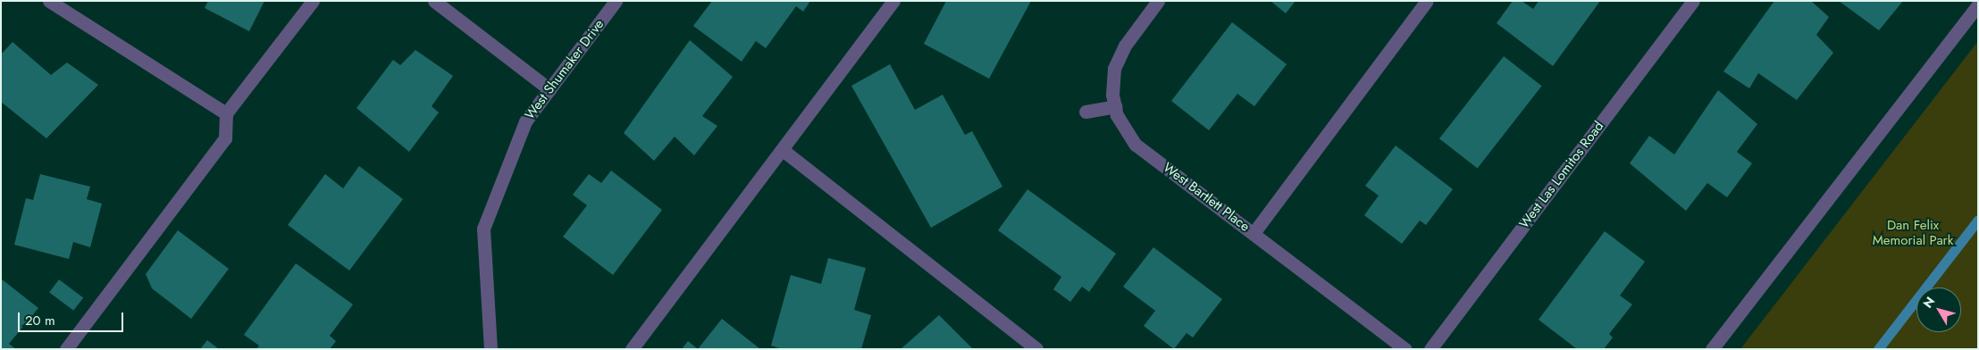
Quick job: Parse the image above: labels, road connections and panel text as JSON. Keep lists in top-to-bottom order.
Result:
{
  "streets": {
    "street": ["West Shumaker Drive", "West Las Lomitos Road", "West Bartlett Place"]
  },
  "parks": ["Dan Felix Memorial Park"],
  "scale_bar": "20 m",
  "north": "top left"
}
